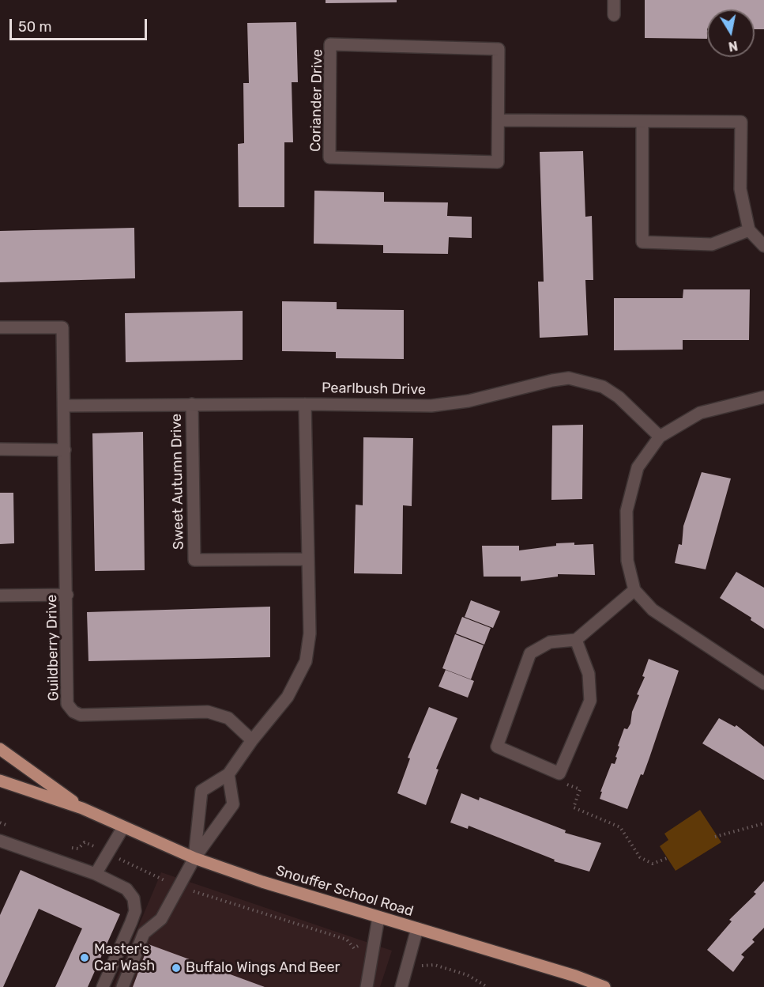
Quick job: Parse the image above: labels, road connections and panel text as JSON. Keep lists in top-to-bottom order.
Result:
{
  "streets": {
    "main road": ["Snouffer School Road"],
    "street": [
      "Coriander Drive",
      "Pearlbush Drive",
      "Sweet Autumn Drive",
      "Guildberry Drive"
    ]
  },
  "crossings": [
    ["Pearlbush Drive", "Sweet Autumn Drive"],
    ["Pearlbush Drive", "Guildberry Drive"]
  ],
  "places": ["Master's Car Wash", "Buffalo Wings And Beer"],
  "scale_bar": "50 m",
  "north": "bottom"
}
